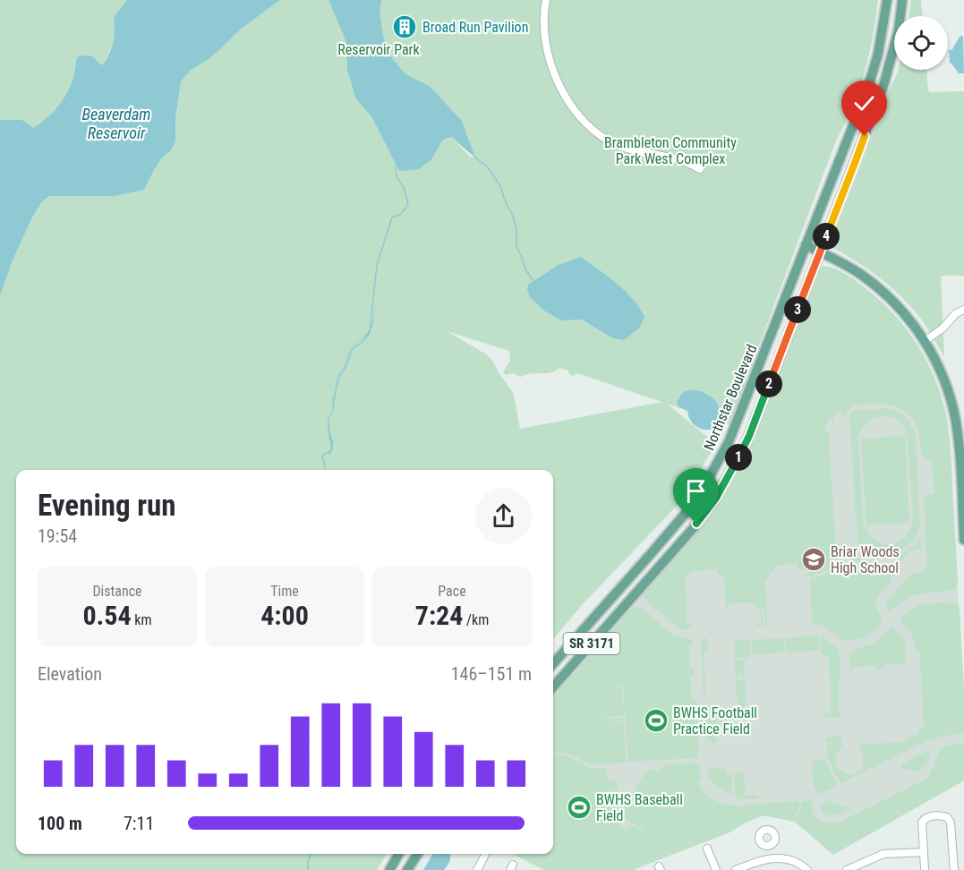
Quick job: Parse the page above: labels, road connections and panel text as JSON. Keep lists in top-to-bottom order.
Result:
{
  "streets": {
    "main road": ["Northstar Boulevard", "SR 3171"]
  },
  "water": ["Beaverdam Reservoir"],
  "parks": ["Reservoir Park", "Brambleton Community Park West Complex"],
  "places": {
    "building": ["Broad Run Pavilion"],
    "school or university": ["Briar Woods High School"],
    "sports": ["BWHS Football Practice Field", "BWHS Baseball Field"]
  },
  "page": {
    "pins": [
      "4",
      "3",
      "2",
      "1"
    ],
    "heading": ["Evening run", "19:54"],
    "stats": [
      ["Distance", "0.54 km"],
      ["Time", "4:00"],
      ["Pace", "7:24 /km"]
    ],
    "chart": ["Elevation", "146–151 m"],
    "list": [
      {
        "name": "100 m",
        "note": "7:11"
      }
    ]
  }
}
